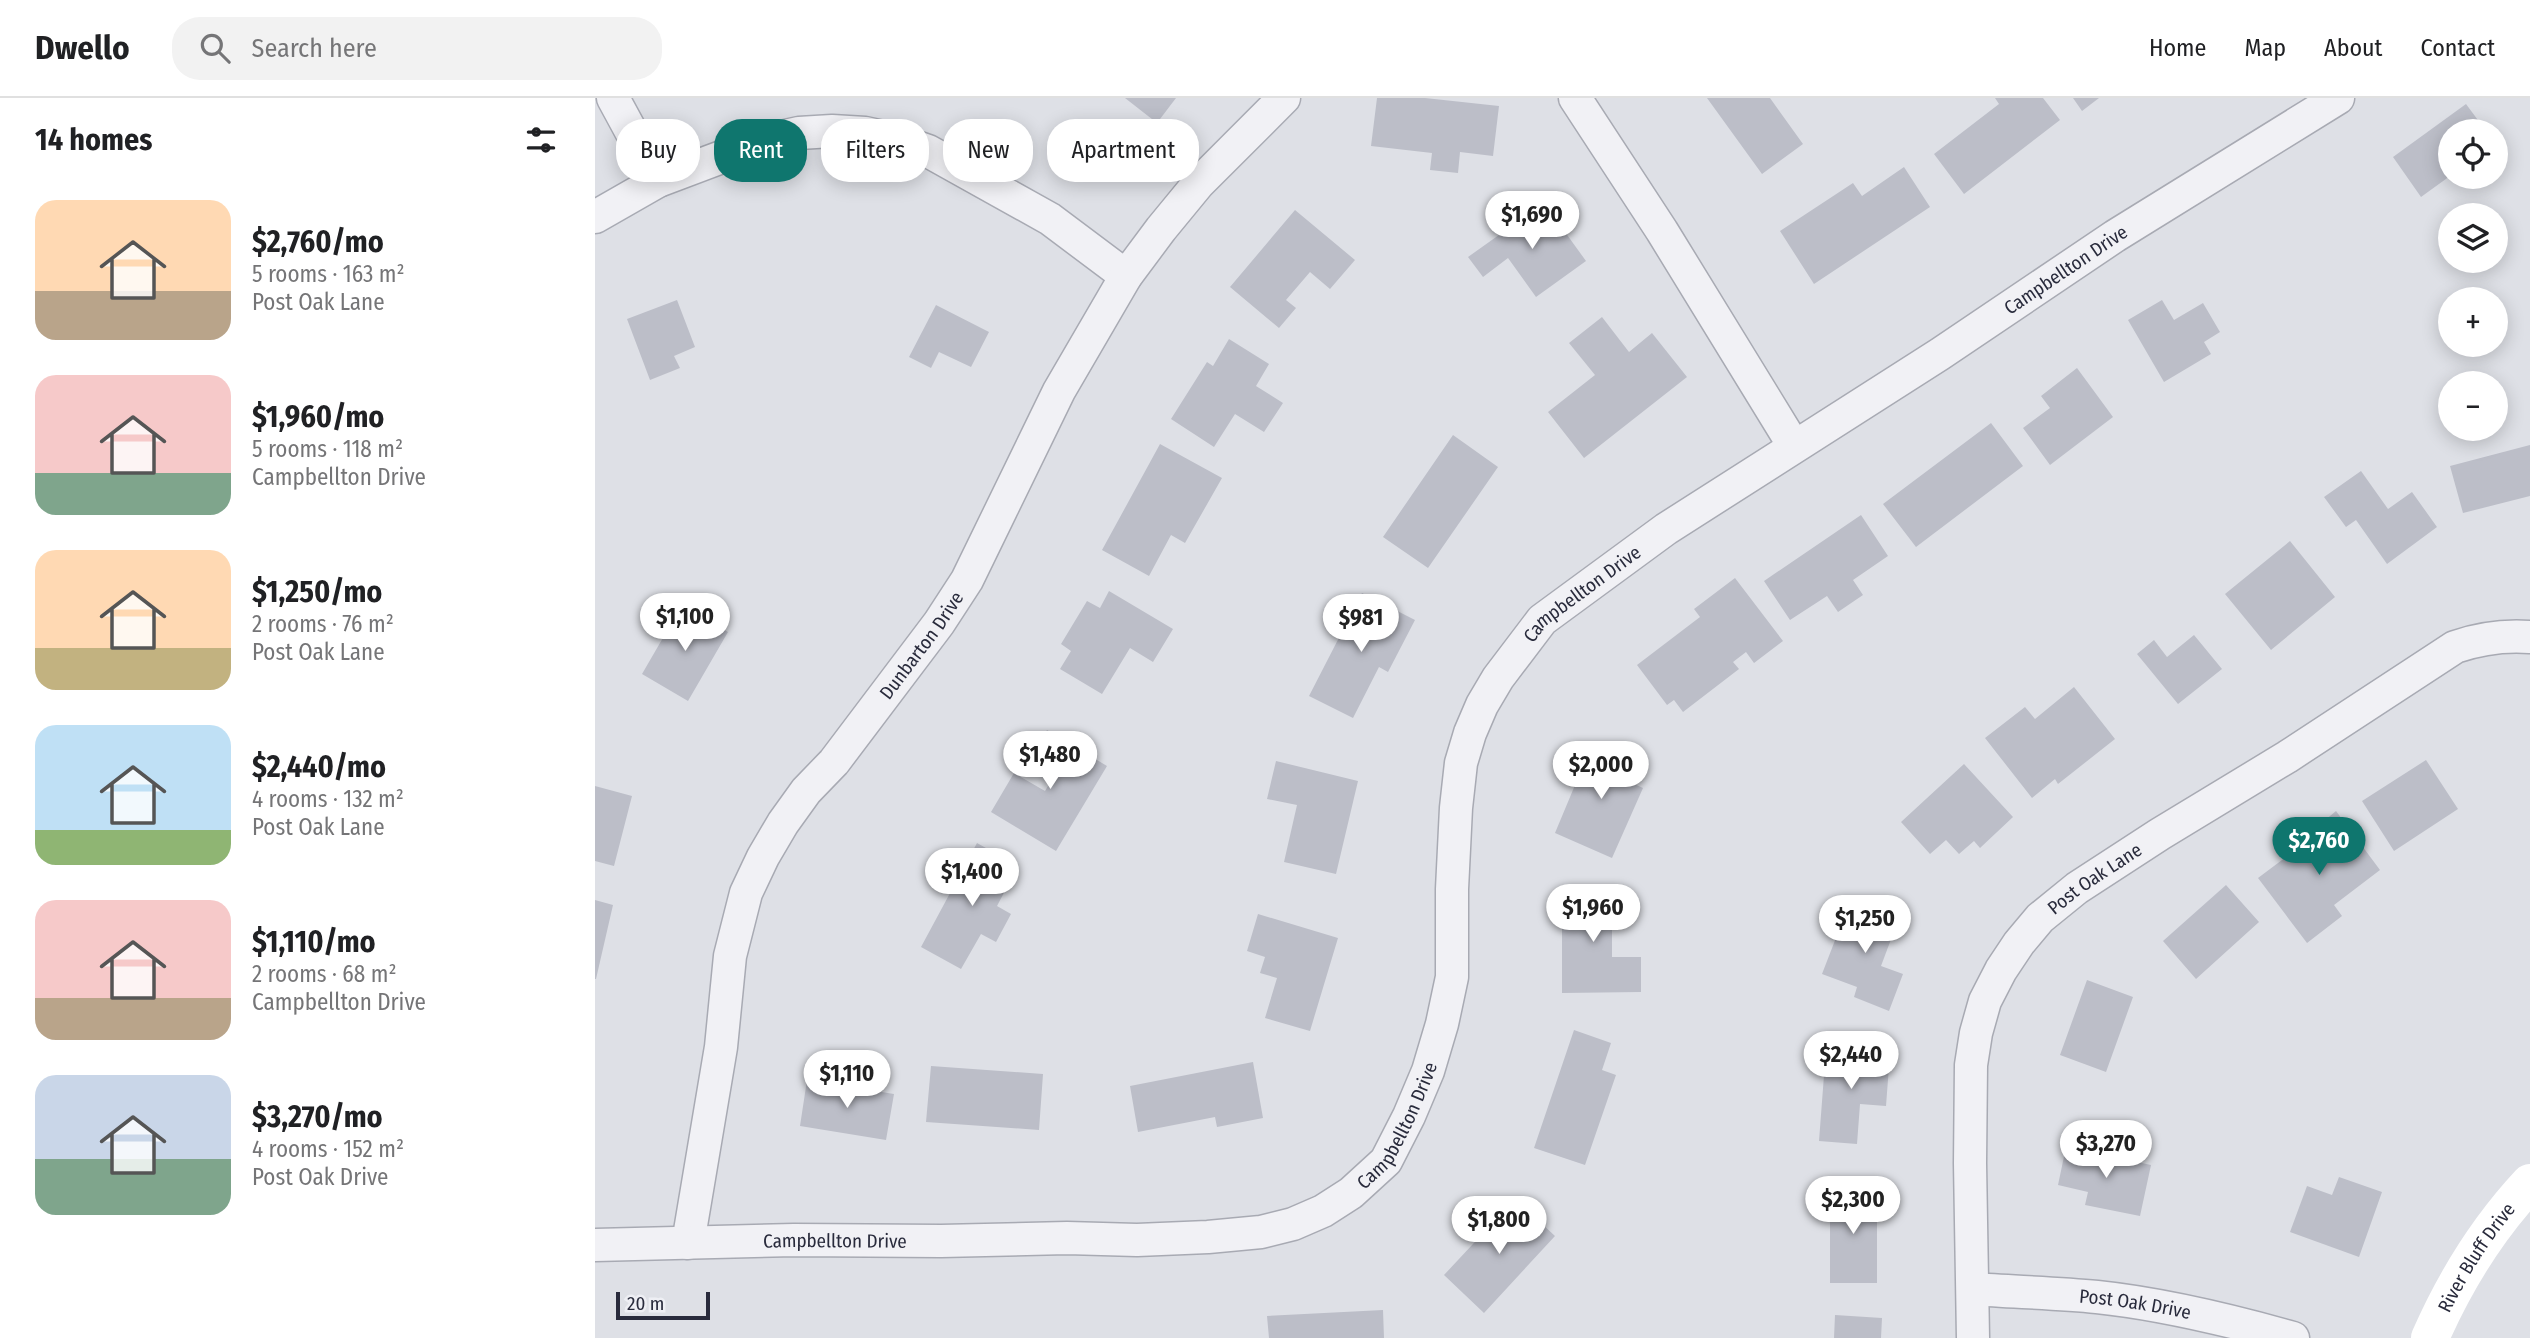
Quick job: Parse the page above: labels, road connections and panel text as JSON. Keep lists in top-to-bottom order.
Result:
{
  "streets": {
    "street": [
      "Campbellton Drive",
      "Dunbarton Drive",
      "Post Oak Lane",
      "River Bluff Drive",
      "Post Oak Drive"
    ]
  },
  "crossings": [
    ["Campbellton Drive", "Dunbarton Drive"],
    ["Post Oak Lane", "Post Oak Drive"]
  ],
  "scale_bar": "20 m",
  "page": {
    "header": "Dwello",
    "search": "Search here",
    "nav": [
      "Home",
      "Map",
      "About",
      "Contact"
    ],
    "heading": "14 homes",
    "map_buttons": ["+", "−"],
    "chip": [
      "Buy",
      "Rent",
      "Filters",
      "New",
      "Apartment"
    ],
    "list": [
      {
        "name": "$2,760/mo",
        "note": "5 rooms · 163 m² · Post Oak Lane"
      },
      {
        "name": "$1,960/mo",
        "note": "5 rooms · 118 m² · Campbellton Drive"
      },
      {
        "name": "$1,250/mo",
        "note": "2 rooms · 76 m² · Post Oak Lane"
      },
      {
        "name": "$2,440/mo",
        "note": "4 rooms · 132 m² · Post Oak Lane"
      },
      {
        "name": "$1,110/mo",
        "note": "2 rooms · 68 m² · Campbellton Drive"
      },
      {
        "name": "$3,270/mo",
        "note": "4 rooms · 152 m² · Post Oak Drive"
      }
    ],
    "price": [
      "$1,690",
      "$1,100",
      "$981",
      "$1,480",
      "$2,000",
      "$2,760",
      "$1,400",
      "$1,960",
      "$1,250",
      "$2,440",
      "$1,110",
      "$3,270",
      "$2,300",
      "$1,800"
    ],
    "scale": "20 m"
  }
}
